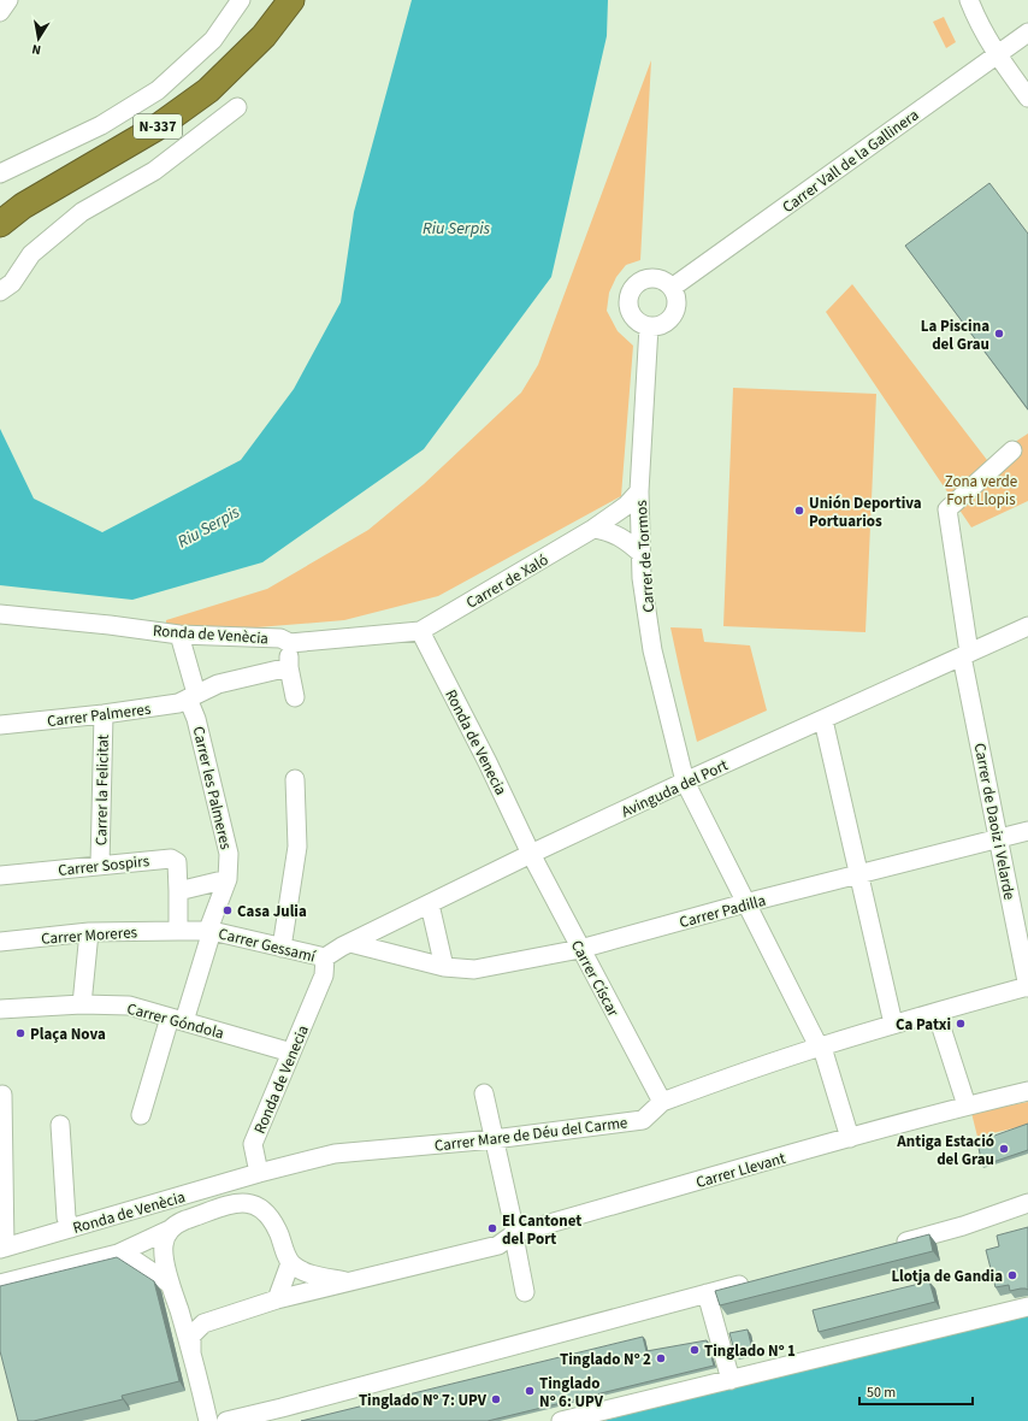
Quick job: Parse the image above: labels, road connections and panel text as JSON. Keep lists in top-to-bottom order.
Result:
{
  "streets": {
    "highway": ["N-337"],
    "street": [
      "Carrer Vall de la Gallinera",
      "Carrer de Tormos",
      "Carrer de Xaló",
      "Ronda de Venècia",
      "Carrer Palmeres",
      "Ronda de Venecia",
      "Carrer les Palmeres",
      "Avinguda del Port",
      "Carrer la Felicitat",
      "Carrer de Daoiz i Velarde",
      "Carrer Sospirs",
      "Carrer Padilla",
      "Carrer Moreres",
      "Carrer Gessamí",
      "Carrer Císcar",
      "Carrer Góndola",
      "Carrer Mare de Déu del Carme",
      "Carrer Llevant"
    ]
  },
  "crossings": [
    ["Carrer Vall de la Gallinera", "Carrer de Tormos"],
    ["Carrer de Tormos", "Carrer de Xaló"],
    ["Carrer de Tormos", "Avinguda del Port"],
    ["Carrer de Tormos", "Carrer Padilla"],
    ["Carrer de Tormos", "Carrer Mare de Déu del Carme"],
    ["Carrer de Tormos", "Carrer Llevant"],
    ["Carrer de Xaló", "Ronda de Venècia"],
    ["Carrer de Xaló", "Ronda de Venecia"],
    ["Ronda de Venècia", "Ronda de Venecia"],
    ["Ronda de Venècia", "Carrer les Palmeres"],
    ["Ronda de Venècia", "Carrer Mare de Déu del Carme"],
    ["Carrer Palmeres", "Carrer les Palmeres"],
    ["Carrer Palmeres", "Carrer la Felicitat"],
    ["Ronda de Venecia", "Avinguda del Port"],
    ["Ronda de Venecia", "Carrer Gessamí"],
    ["Ronda de Venecia", "Carrer Císcar"],
    ["Ronda de Venecia", "Carrer Góndola"],
    ["Ronda de Venecia", "Carrer Mare de Déu del Carme"],
    ["Carrer les Palmeres", "Carrer Gessamí"],
    ["Carrer les Palmeres", "Carrer Góndola"],
    ["Avinguda del Port", "Carrer de Daoiz i Velarde"],
    ["Avinguda del Port", "Carrer Padilla"],
    ["Avinguda del Port", "Carrer Gessamí"],
    ["Avinguda del Port", "Carrer Císcar"],
    ["Carrer la Felicitat", "Carrer Sospirs"],
    ["Carrer de Daoiz i Velarde", "Carrer Padilla"],
    ["Carrer de Daoiz i Velarde", "Carrer Mare de Déu del Carme"],
    ["Carrer Padilla", "Carrer Císcar"],
    ["Carrer Moreres", "Carrer Gessamí"],
    ["Carrer Císcar", "Carrer Mare de Déu del Carme"]
  ],
  "water": ["Riu Serpis"],
  "parks": ["Zona verde Fort Llopis"],
  "places": [
    "La Piscina del Grau",
    "Unión Deportiva Portuarios",
    "Casa Julia",
    "Ca Patxi",
    "Plaça Nova",
    "Antiga Estació del Grau",
    "El Cantonet del Port",
    "Llotja de Gandia",
    "Tinglado Nº 1",
    "Tinglado Nº 2",
    "Tinglado Nº 6: UPV",
    "Tinglado Nº 7: UPV"
  ],
  "scale_bar": "50 m",
  "north": "bottom"
}
